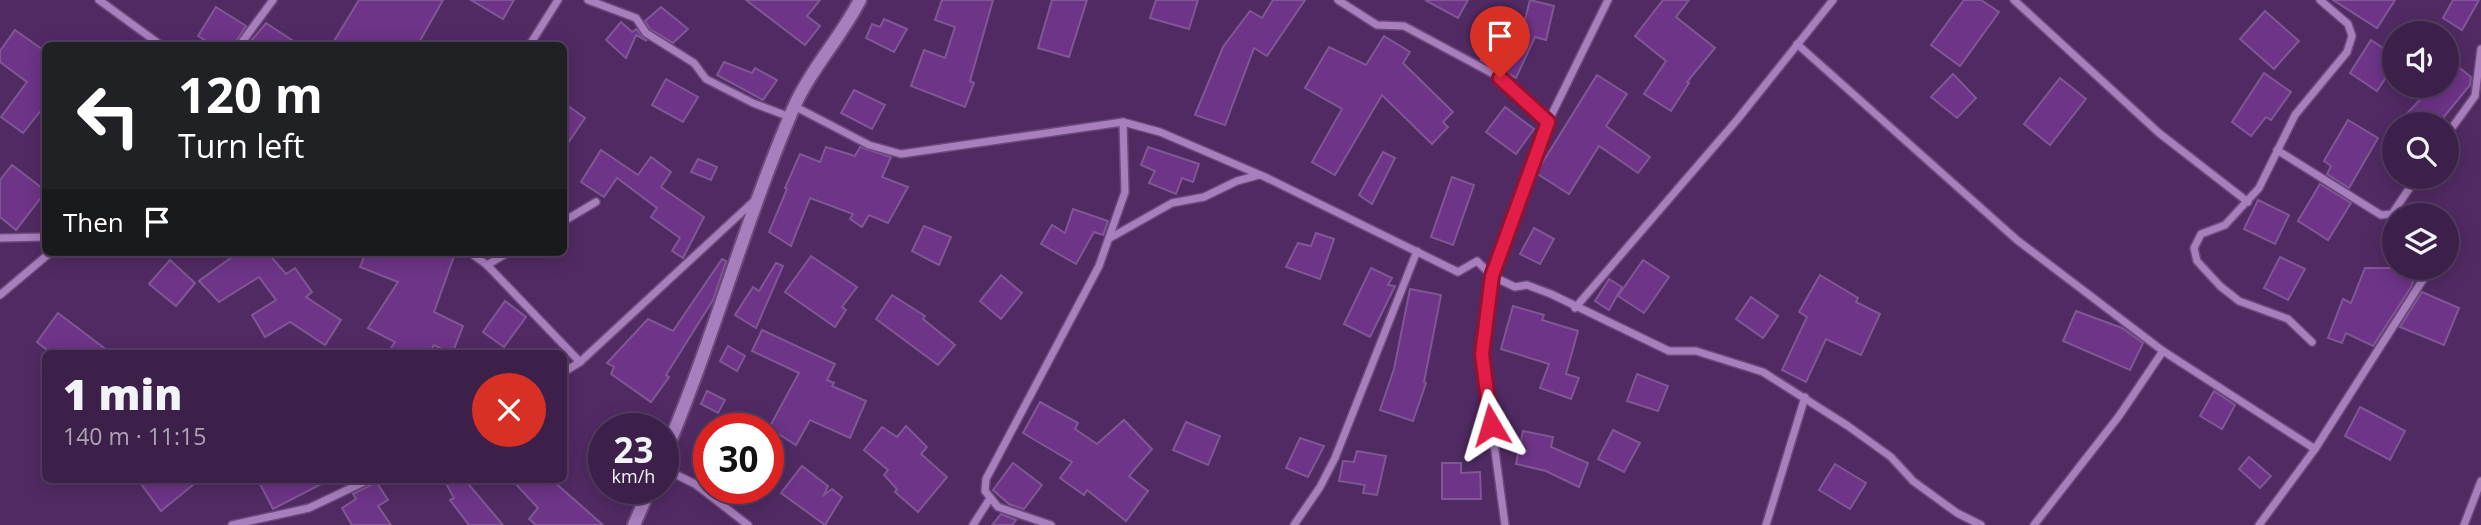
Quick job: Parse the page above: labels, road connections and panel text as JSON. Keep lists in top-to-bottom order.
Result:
{
  "page": {
    "turn": ["120 m", "Turn left"],
    "then": "Then",
    "heading": ["1 min", "140 m · 11:15"],
    "speed": "23 km/h",
    "limit": "30"
  }
}
